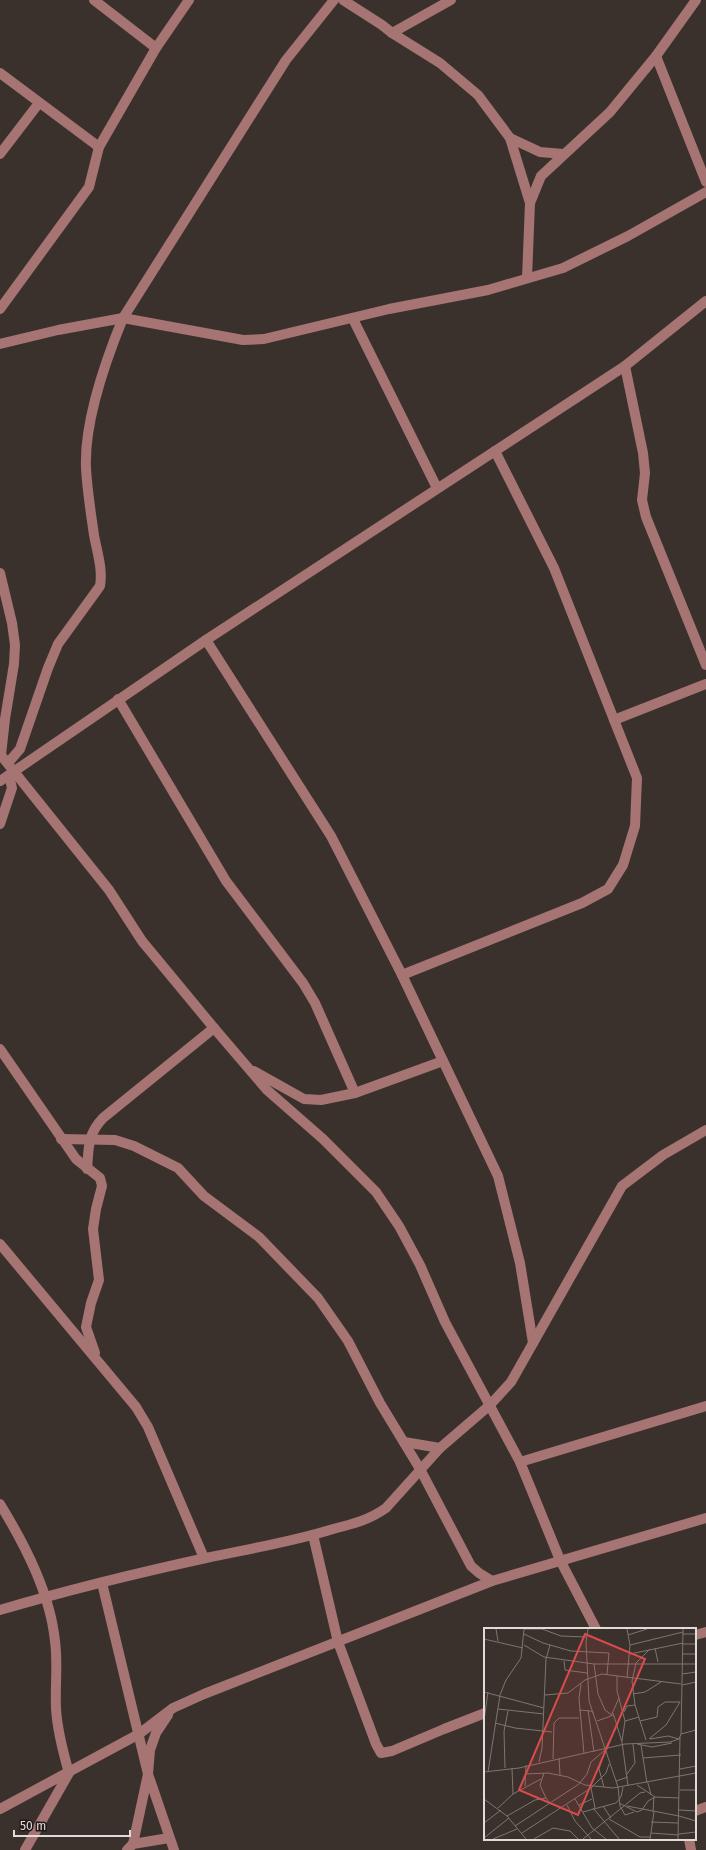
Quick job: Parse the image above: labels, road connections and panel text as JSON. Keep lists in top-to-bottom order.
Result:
{
  "scale_bar": "50 m"
}
